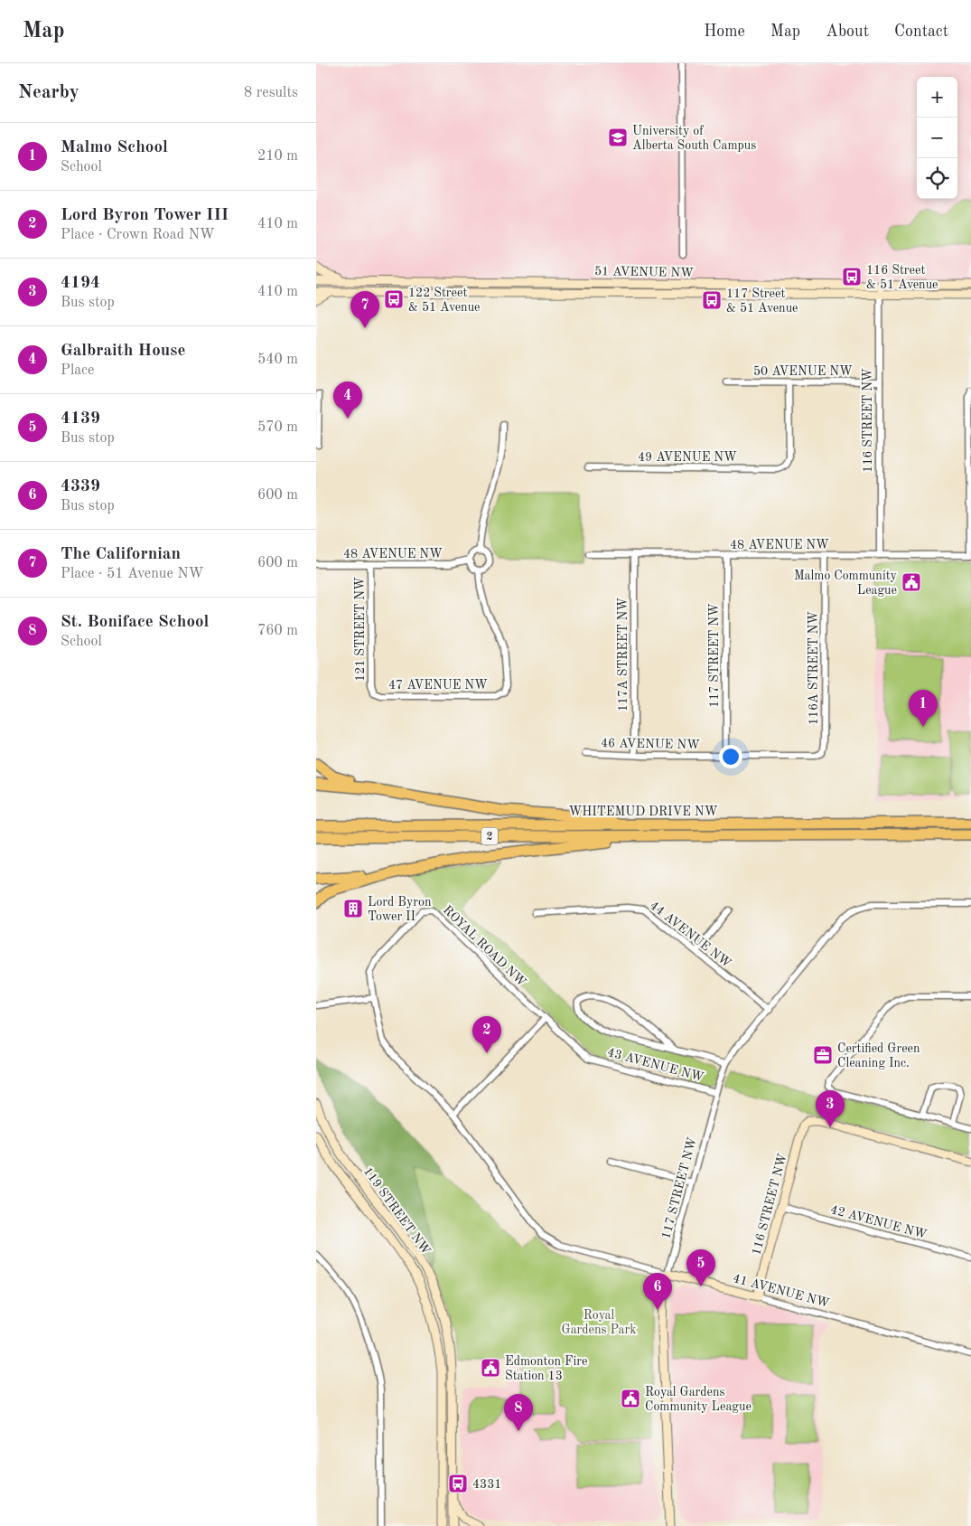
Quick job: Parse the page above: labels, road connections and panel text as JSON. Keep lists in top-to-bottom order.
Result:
{
  "streets": {
    "highway": ["WHITEMUD DRIVE NW", "2"],
    "main road": [
      "51 AVENUE NW",
      "116 STREET NW",
      "117 STREET NW",
      "119 STREET NW",
      "41 AVENUE NW"
    ],
    "street": [
      "50 AVENUE NW",
      "49 AVENUE NW",
      "48 AVENUE NW",
      "121 STREET NW",
      "117A STREET NW",
      "116A STREET NW",
      "47 AVENUE NW",
      "46 AVENUE NW",
      "44 AVENUE NW",
      "ROYAL ROAD NW",
      "43 AVENUE NW",
      "42 AVENUE NW"
    ]
  },
  "crossings": [
    ["51 AVENUE NW", "116 STREET NW"],
    ["50 AVENUE NW", "116 STREET NW"],
    ["50 AVENUE NW", "49 AVENUE NW"],
    ["116 STREET NW", "48 AVENUE NW"],
    ["116 STREET NW", "42 AVENUE NW"],
    ["116 STREET NW", "41 AVENUE NW"],
    ["48 AVENUE NW", "121 STREET NW"],
    ["48 AVENUE NW", "117A STREET NW"],
    ["48 AVENUE NW", "117 STREET NW"],
    ["48 AVENUE NW", "116A STREET NW"],
    ["48 AVENUE NW", "47 AVENUE NW"],
    ["121 STREET NW", "47 AVENUE NW"],
    ["117A STREET NW", "46 AVENUE NW"],
    ["117 STREET NW", "46 AVENUE NW"],
    ["117 STREET NW", "44 AVENUE NW"],
    ["117 STREET NW", "43 AVENUE NW"],
    ["117 STREET NW", "41 AVENUE NW"],
    ["116A STREET NW", "46 AVENUE NW"],
    ["ROYAL ROAD NW", "43 AVENUE NW"],
    ["ROYAL ROAD NW", "41 AVENUE NW"]
  ],
  "parks": ["Royal Gardens Park"],
  "places": {
    "school or university": ["University of Alberta South Campus"],
    "bus stop": [
      "116 Street & 51 Avenue",
      "122 Street & 51 Avenue",
      "117 Street & 51 Avenue",
      "4331"
    ],
    "public building": ["Malmo Community League", "Edmonton Fire Station 13", "Royal Gardens Community League"],
    "building": ["Lord Byron Tower II"],
    "office": ["Certified Green Cleaning Inc."]
  },
  "page": {
    "header": "Map",
    "nav": [
      "Home",
      "Map",
      "About",
      "Contact"
    ],
    "heading": ["Nearby", "8 results"],
    "map_buttons": ["+", "−"],
    "list": [
      {
        "mark": "1",
        "name": "Malmo School",
        "note": "School",
        "value": "210 m"
      },
      {
        "mark": "2",
        "name": "Lord Byron Tower III",
        "note": "Place · Crown Road NW",
        "value": "410 m"
      },
      {
        "mark": "3",
        "name": "4194",
        "note": "Bus stop",
        "value": "410 m"
      },
      {
        "mark": "4",
        "name": "Galbraith House",
        "note": "Place",
        "value": "540 m"
      },
      {
        "mark": "5",
        "name": "4139",
        "note": "Bus stop",
        "value": "570 m"
      },
      {
        "mark": "6",
        "name": "4339",
        "note": "Bus stop",
        "value": "600 m"
      },
      {
        "mark": "7",
        "name": "The Californian",
        "note": "Place · 51 Avenue NW",
        "value": "600 m"
      },
      {
        "mark": "8",
        "name": "St. Boniface School",
        "note": "School",
        "value": "760 m"
      }
    ],
    "pins": [
      "7",
      "4",
      "1",
      "2",
      "3",
      "5",
      "6",
      "8"
    ]
  }
}
